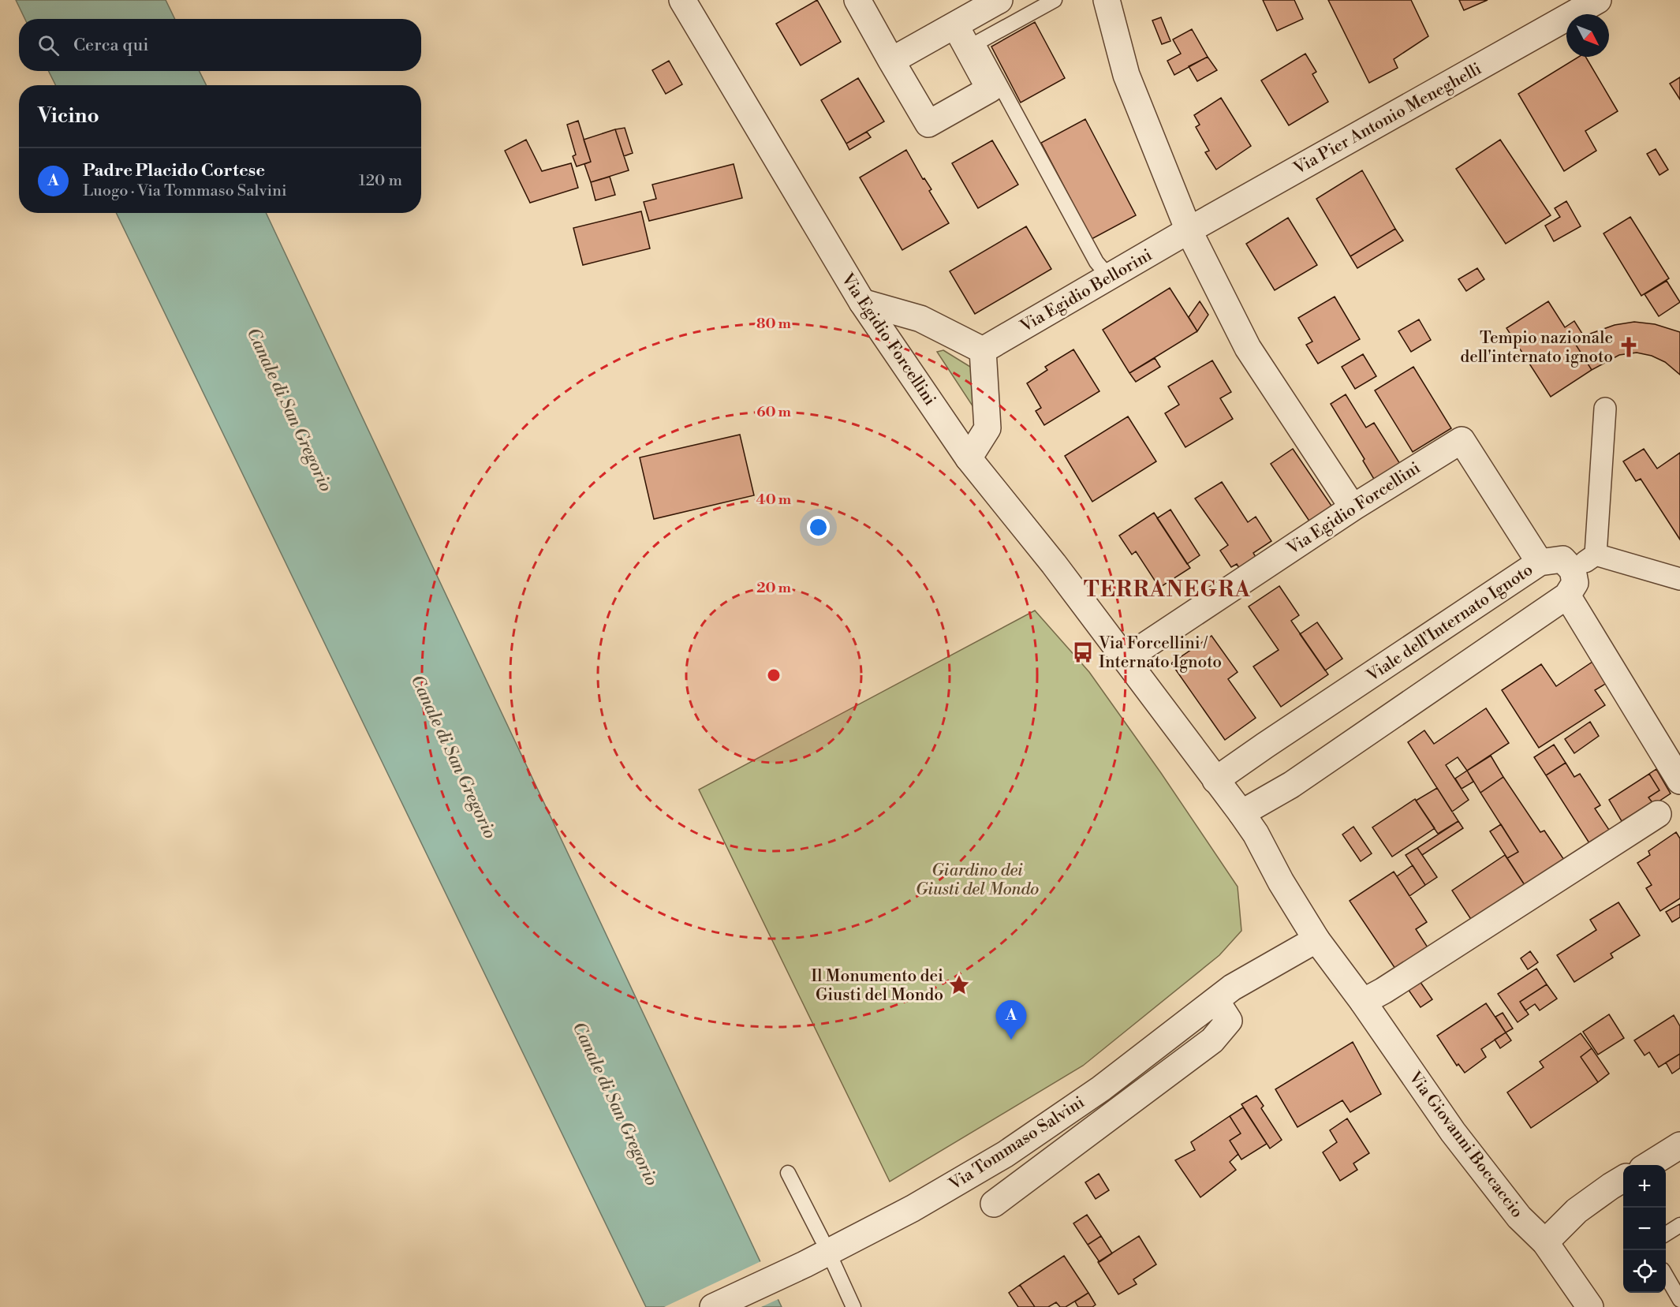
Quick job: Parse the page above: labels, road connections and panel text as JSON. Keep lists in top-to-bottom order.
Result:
{
  "streets": {
    "street": [
      "Via Pier Antonio Meneghelli",
      "Via Egidio Bellorini",
      "Via Egidio Forcellini",
      "Viale dell'Internato Ignoto",
      "Via Tommaso Salvini",
      "Via Giovanni Boccaccio"
    ]
  },
  "crossings": [
    ["Via Pier Antonio Meneghelli", "Via Egidio Bellorini"],
    ["Via Egidio Forcellini", "Viale dell'Internato Ignoto"],
    ["Via Egidio Forcellini", "Via Tommaso Salvini"],
    ["Via Egidio Forcellini", "Via Giovanni Boccaccio"],
    ["Via Tommaso Salvini", "Via Giovanni Boccaccio"]
  ],
  "districts": ["TERRANEGRA"],
  "water": ["Canale di San Gregorio"],
  "parks": ["Giardino dei Giusti del Mondo"],
  "places": {
    "church": ["Tempio nazionale dell'internato ignoto"],
    "bus stop": ["Via Forcellini / Internato Ignoto"],
    "place": ["Il Monumento dei Giusti del Mondo"]
  },
  "north": "bottom right",
  "page": {
    "search": "Cerca qui",
    "heading": "Vicino",
    "list": [
      {
        "mark": "A",
        "name": "Padre Placido Cortese",
        "note": "Luogo · Via Tommaso Salvini",
        "value": "120 m"
      }
    ],
    "pins": "A",
    "map_buttons": ["+", "−"]
  },
  "rings": [
    "80 m",
    "60 m",
    "40 m",
    "20 m"
  ]
}
